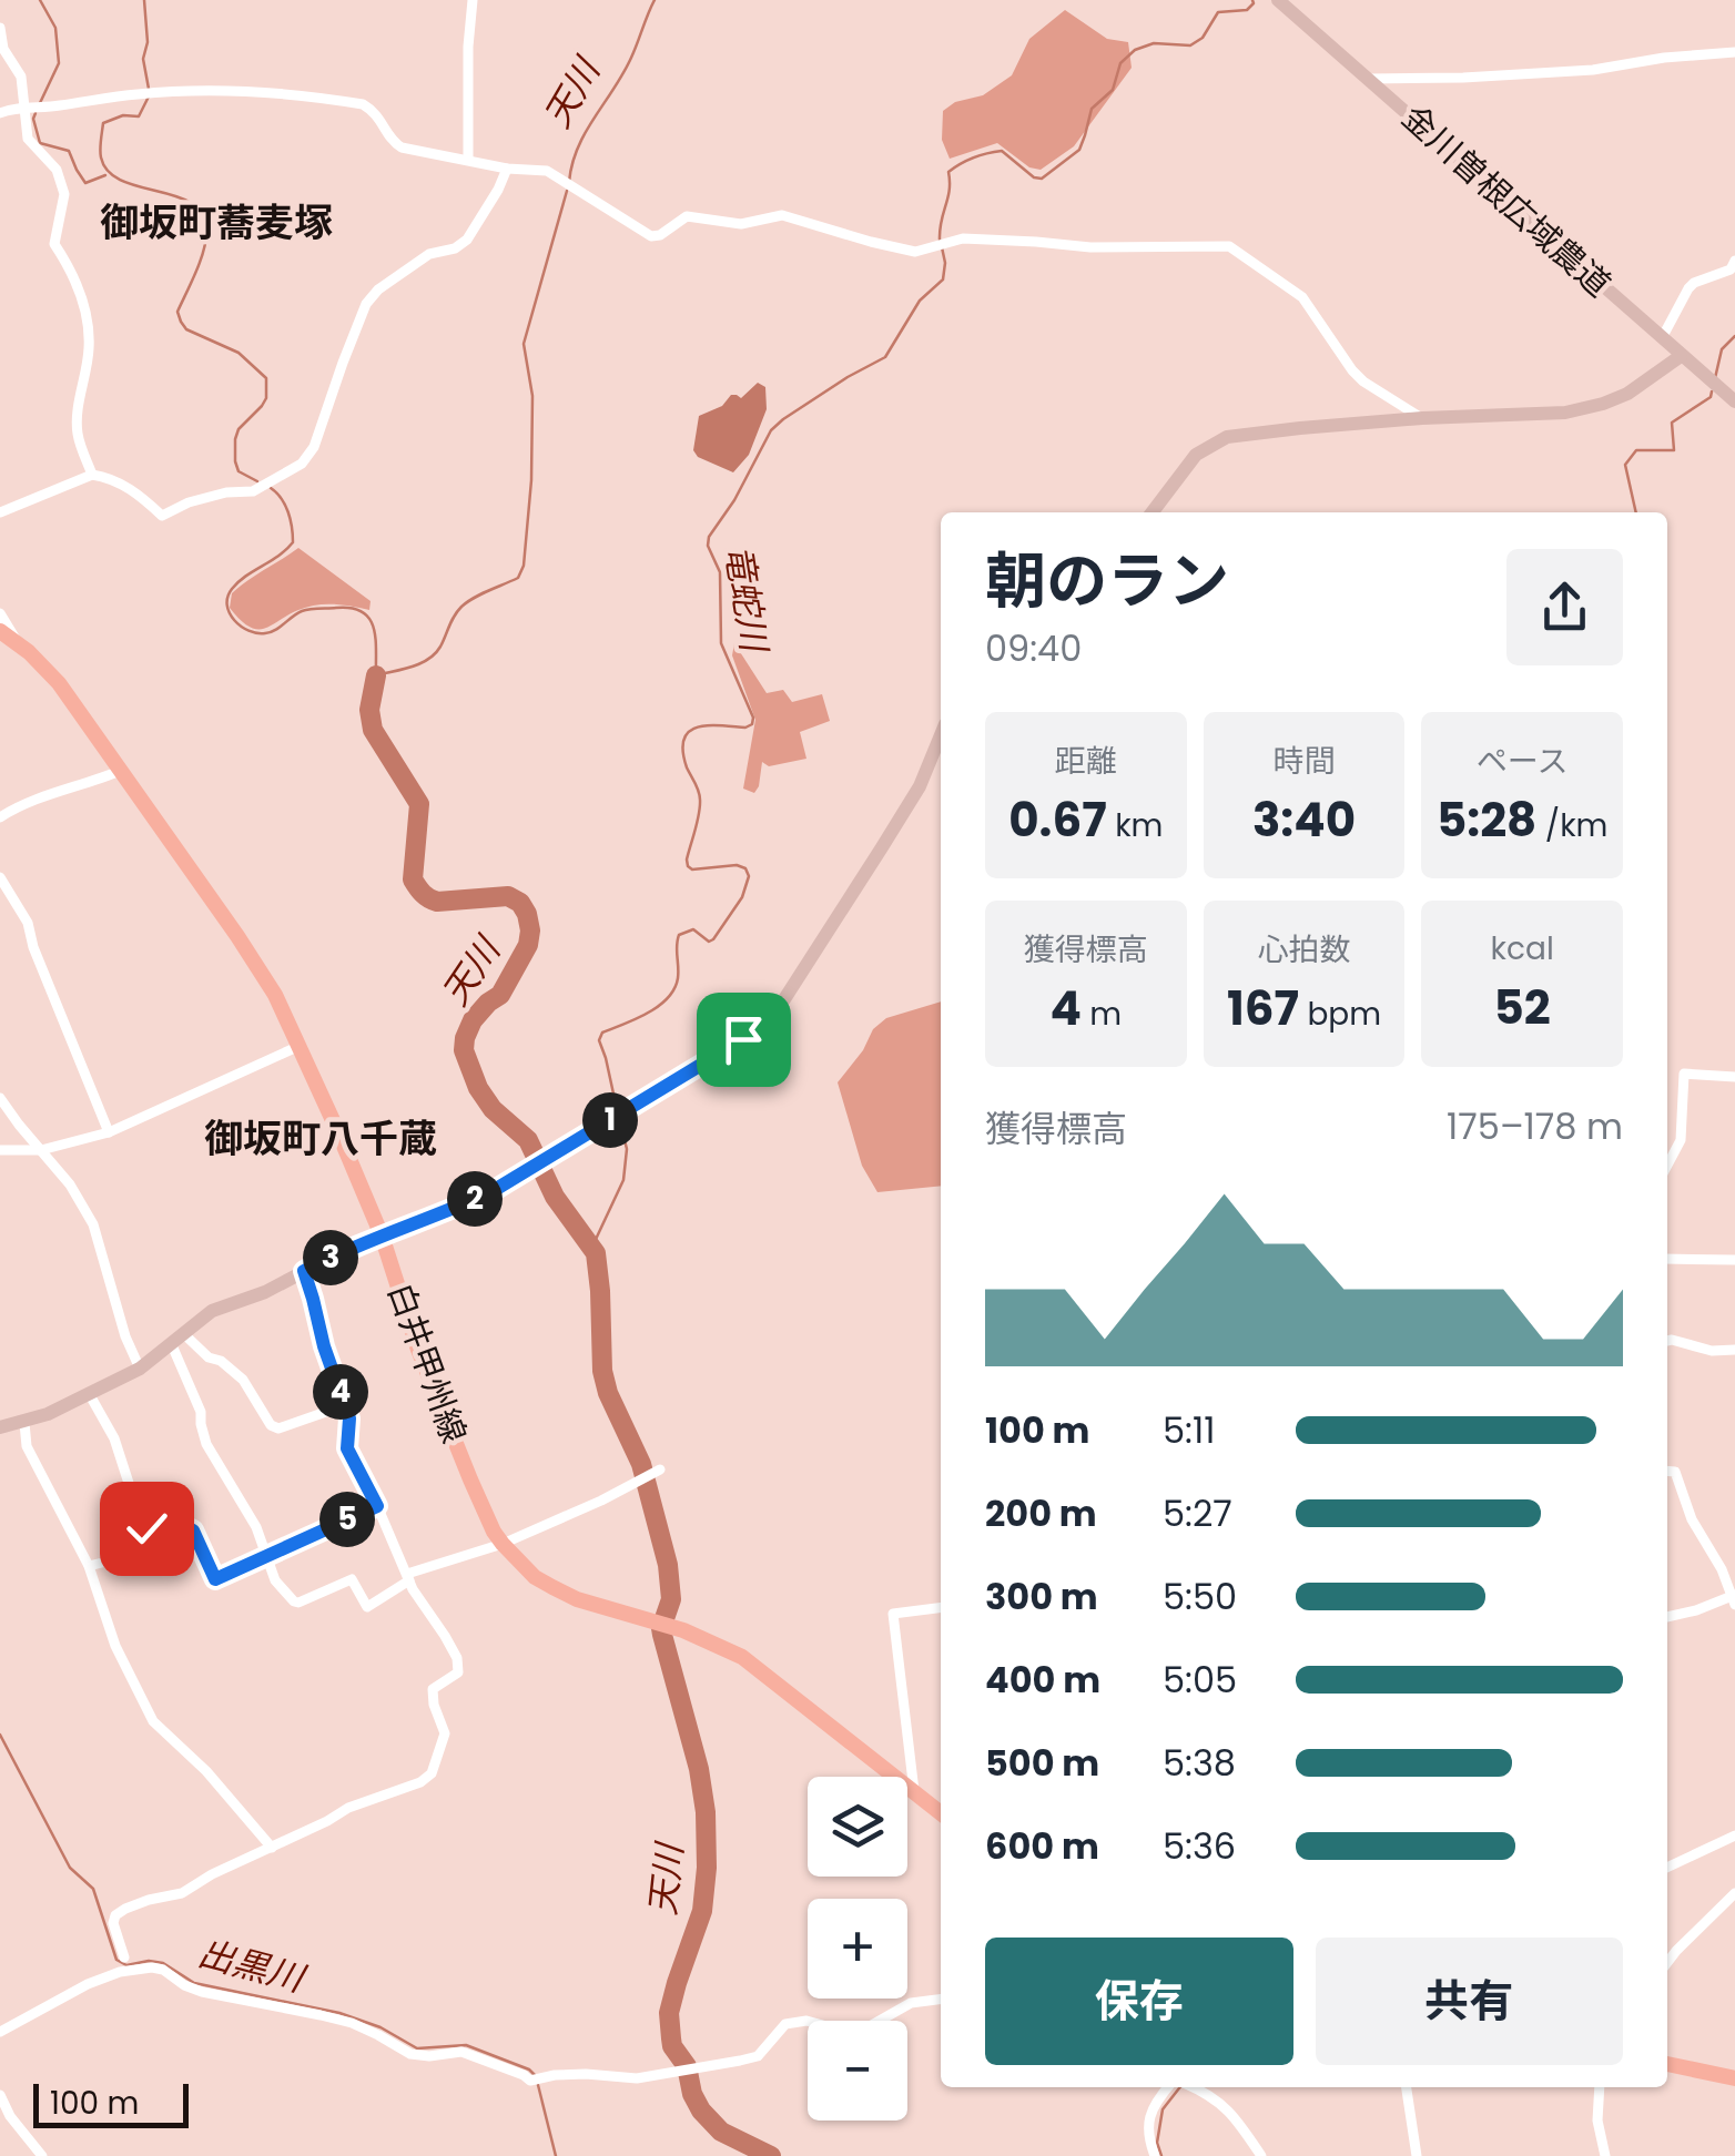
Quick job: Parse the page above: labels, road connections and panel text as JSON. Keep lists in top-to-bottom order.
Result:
{
  "streets": {
    "main road": ["白井甲州線"],
    "street": ["金川曽根広域農道"]
  },
  "districts": ["御坂町蕎麦塚", "御坂町八千蔵"],
  "water": ["天川", "竜蛇川", "出黒川"],
  "scale_bar": "100 m",
  "page": {
    "heading": ["朝のラン", "09:40"],
    "stats": [
      ["距離", "0.67 km"],
      ["時間", "3:40"],
      ["ペース", "5:28 /km"],
      ["獲得標高", "4 m"],
      ["心拍数", "167 bpm"],
      ["kcal", "52"]
    ],
    "chart": ["獲得標高", "175–178 m"],
    "pins": [
      "1",
      "2",
      "3",
      "4",
      "5"
    ],
    "list": [
      {
        "name": "100 m",
        "note": "5:11"
      },
      {
        "name": "200 m",
        "note": "5:27"
      },
      {
        "name": "300 m",
        "note": "5:50"
      },
      {
        "name": "400 m",
        "note": "5:05"
      },
      {
        "name": "500 m",
        "note": "5:38"
      },
      {
        "name": "600 m",
        "note": "5:36"
      }
    ],
    "map_buttons": ["+", "−"],
    "buttons": ["保存", "共有"],
    "scale": "100 m"
  }
}
